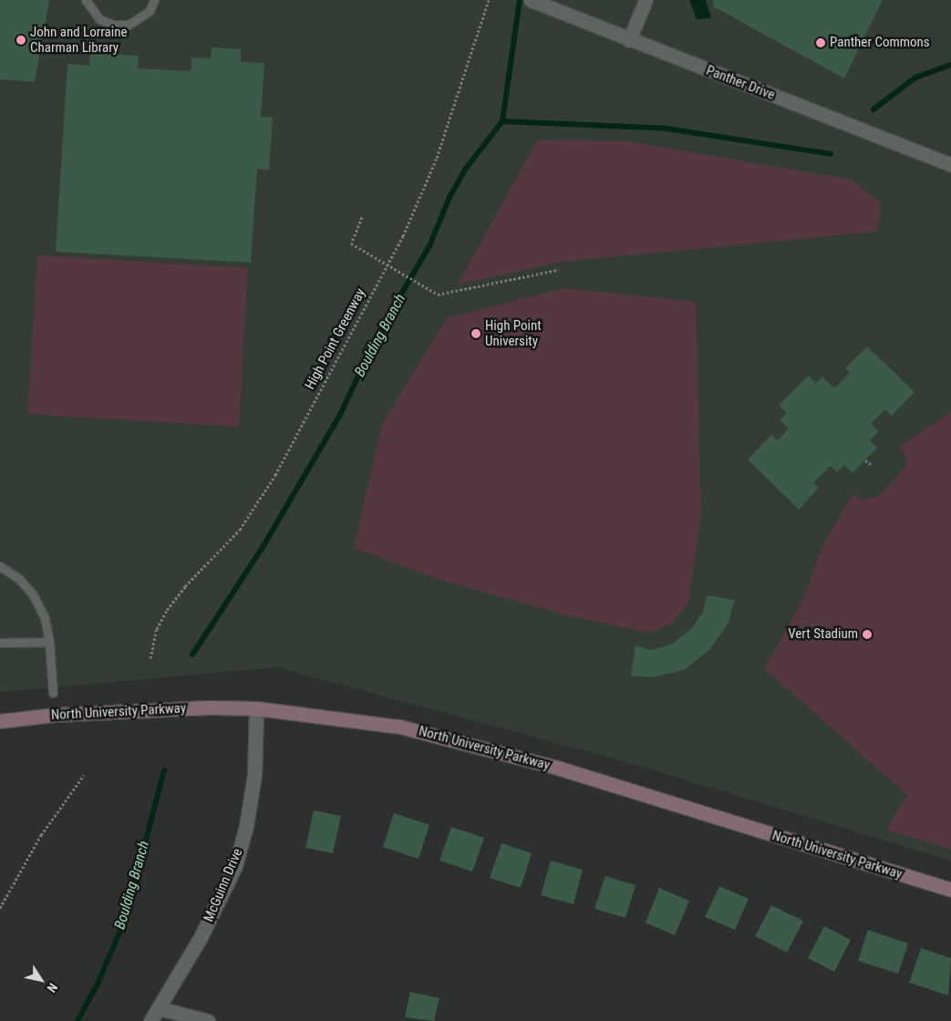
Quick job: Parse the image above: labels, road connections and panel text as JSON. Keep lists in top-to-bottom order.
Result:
{
  "streets": {
    "main road": ["North University Parkway"],
    "street": ["Panther Drive", "McGuinn Drive"],
    "path": ["High Point Greenway"]
  },
  "crossings": [
    ["North University Parkway", "McGuinn Drive"]
  ],
  "water": ["Boulding Branch"],
  "places": [
    "John and Lorraine Charman Library",
    "Panther Commons",
    "High Point University",
    "Vert Stadium"
  ],
  "north": "bottom right"
}
